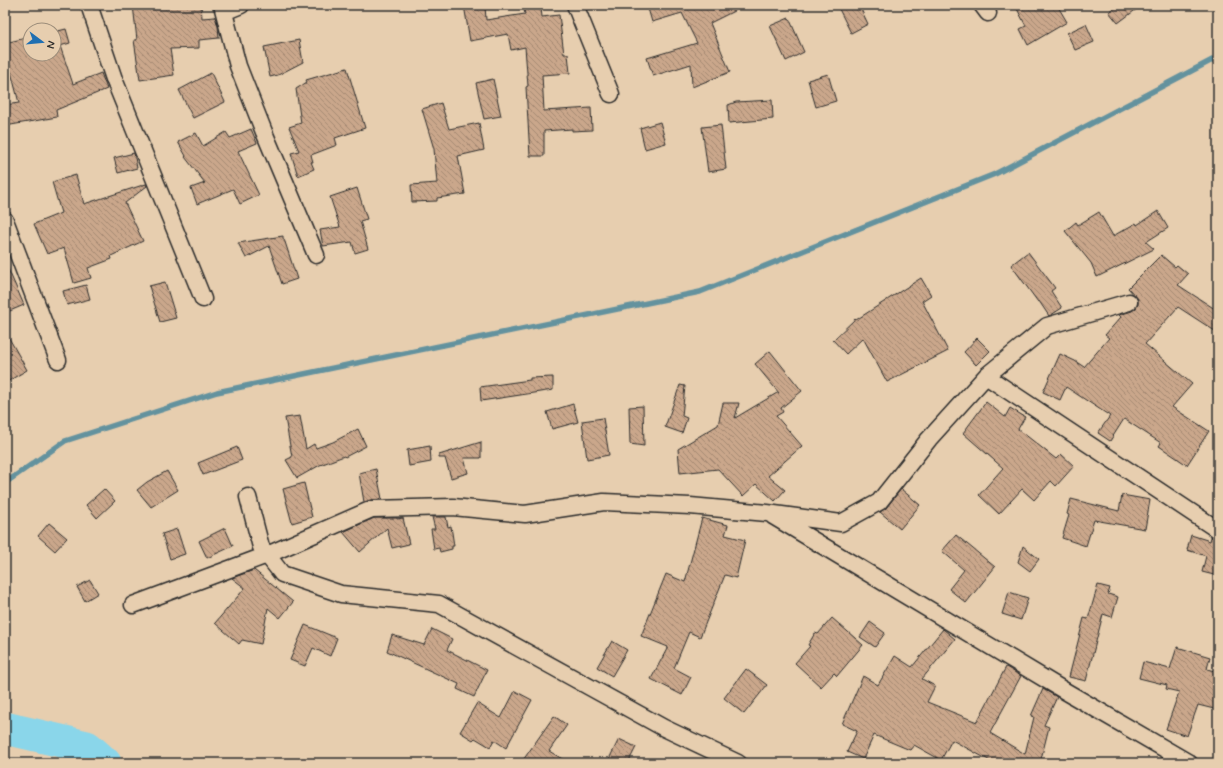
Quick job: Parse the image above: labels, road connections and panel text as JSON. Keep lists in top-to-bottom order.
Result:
{
  "north": "right"
}
